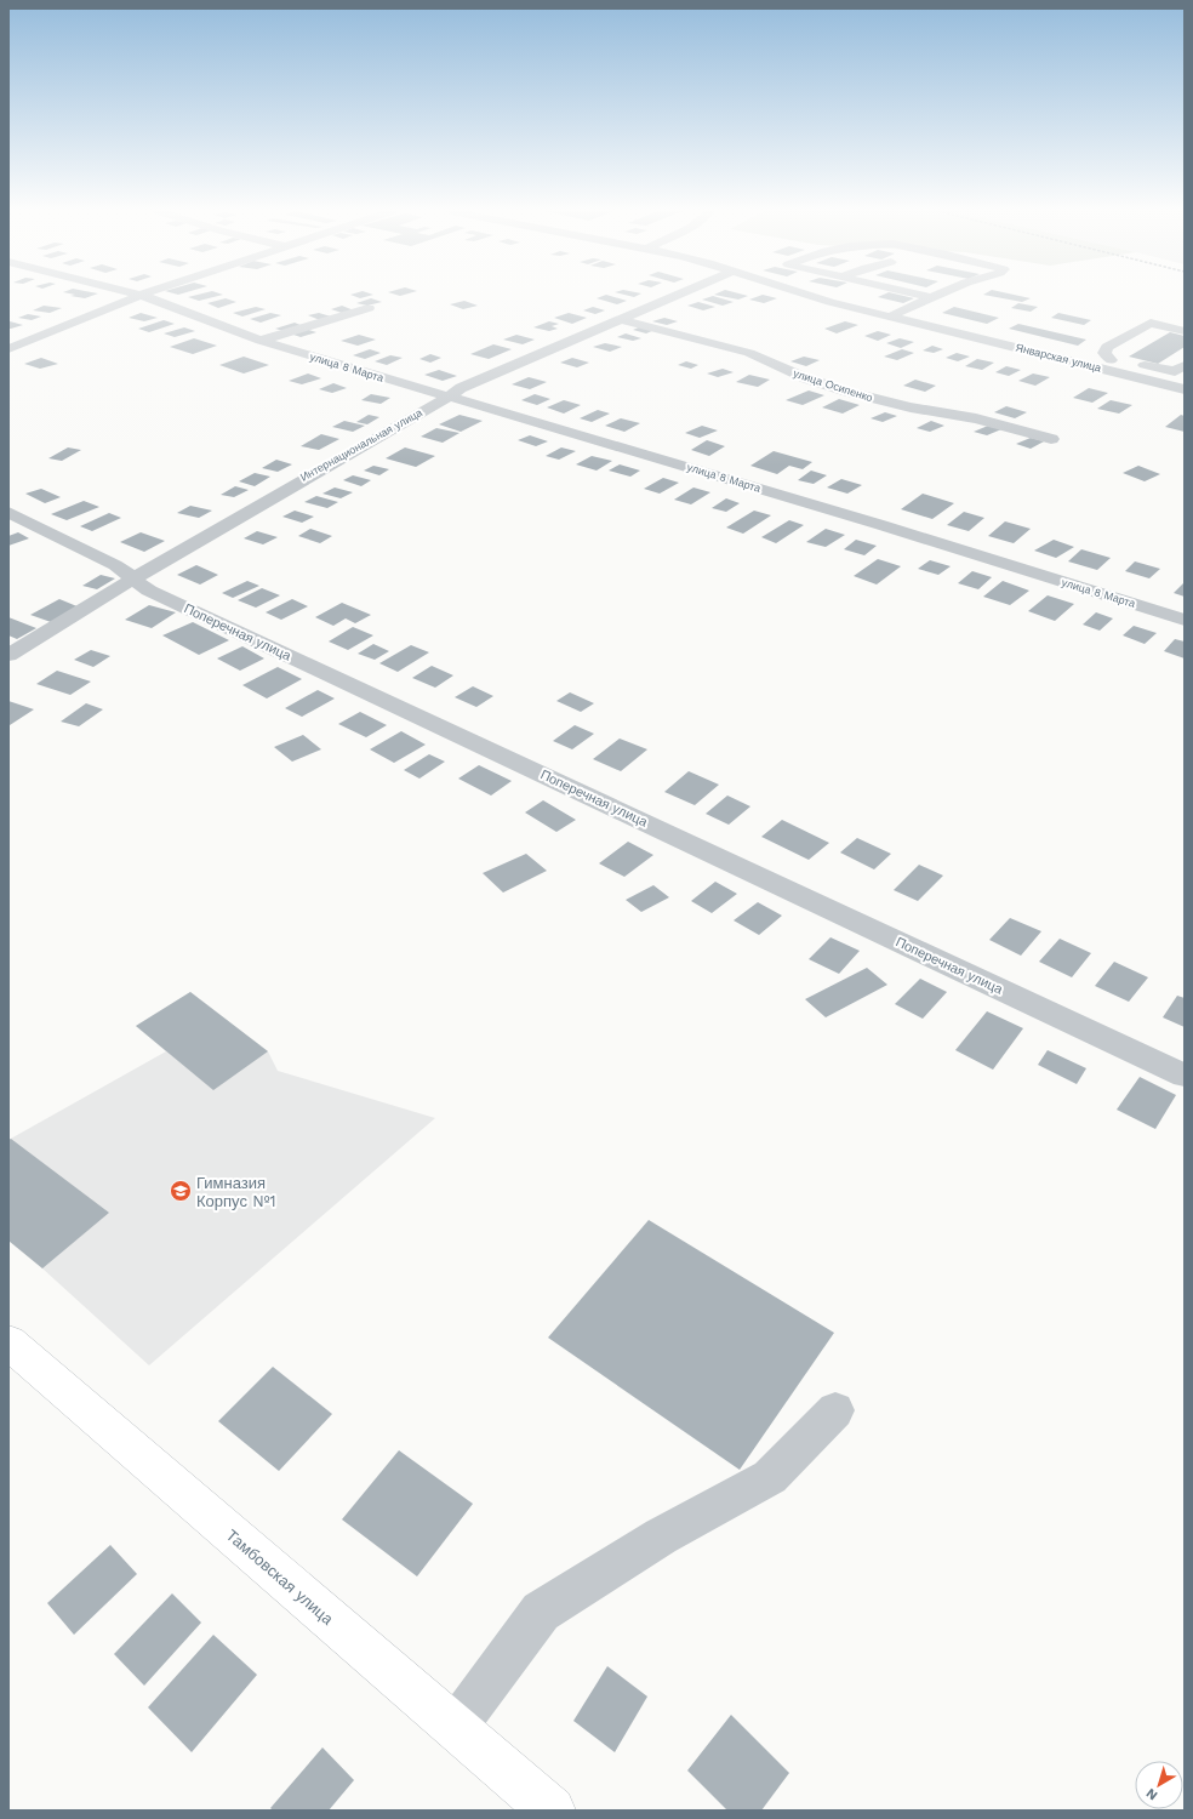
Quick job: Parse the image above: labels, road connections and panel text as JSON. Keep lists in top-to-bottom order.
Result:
{
  "streets": {
    "main road": ["Тамбовская улица"],
    "street": [
      "Январская улица",
      "улица 8 Марта",
      "улица Осипенко",
      "Интернациональная улица",
      "Поперечная улица"
    ]
  },
  "crossings": [
    ["улица 8 Марта", "Интернациональная улица"],
    ["улица Осипенко", "Интернациональная улица"],
    ["Интернациональная улица", "Поперечная улица"]
  ],
  "places": {
    "school or university": ["Гимназия Корпус №1"]
  },
  "north": "bottom left"
}
